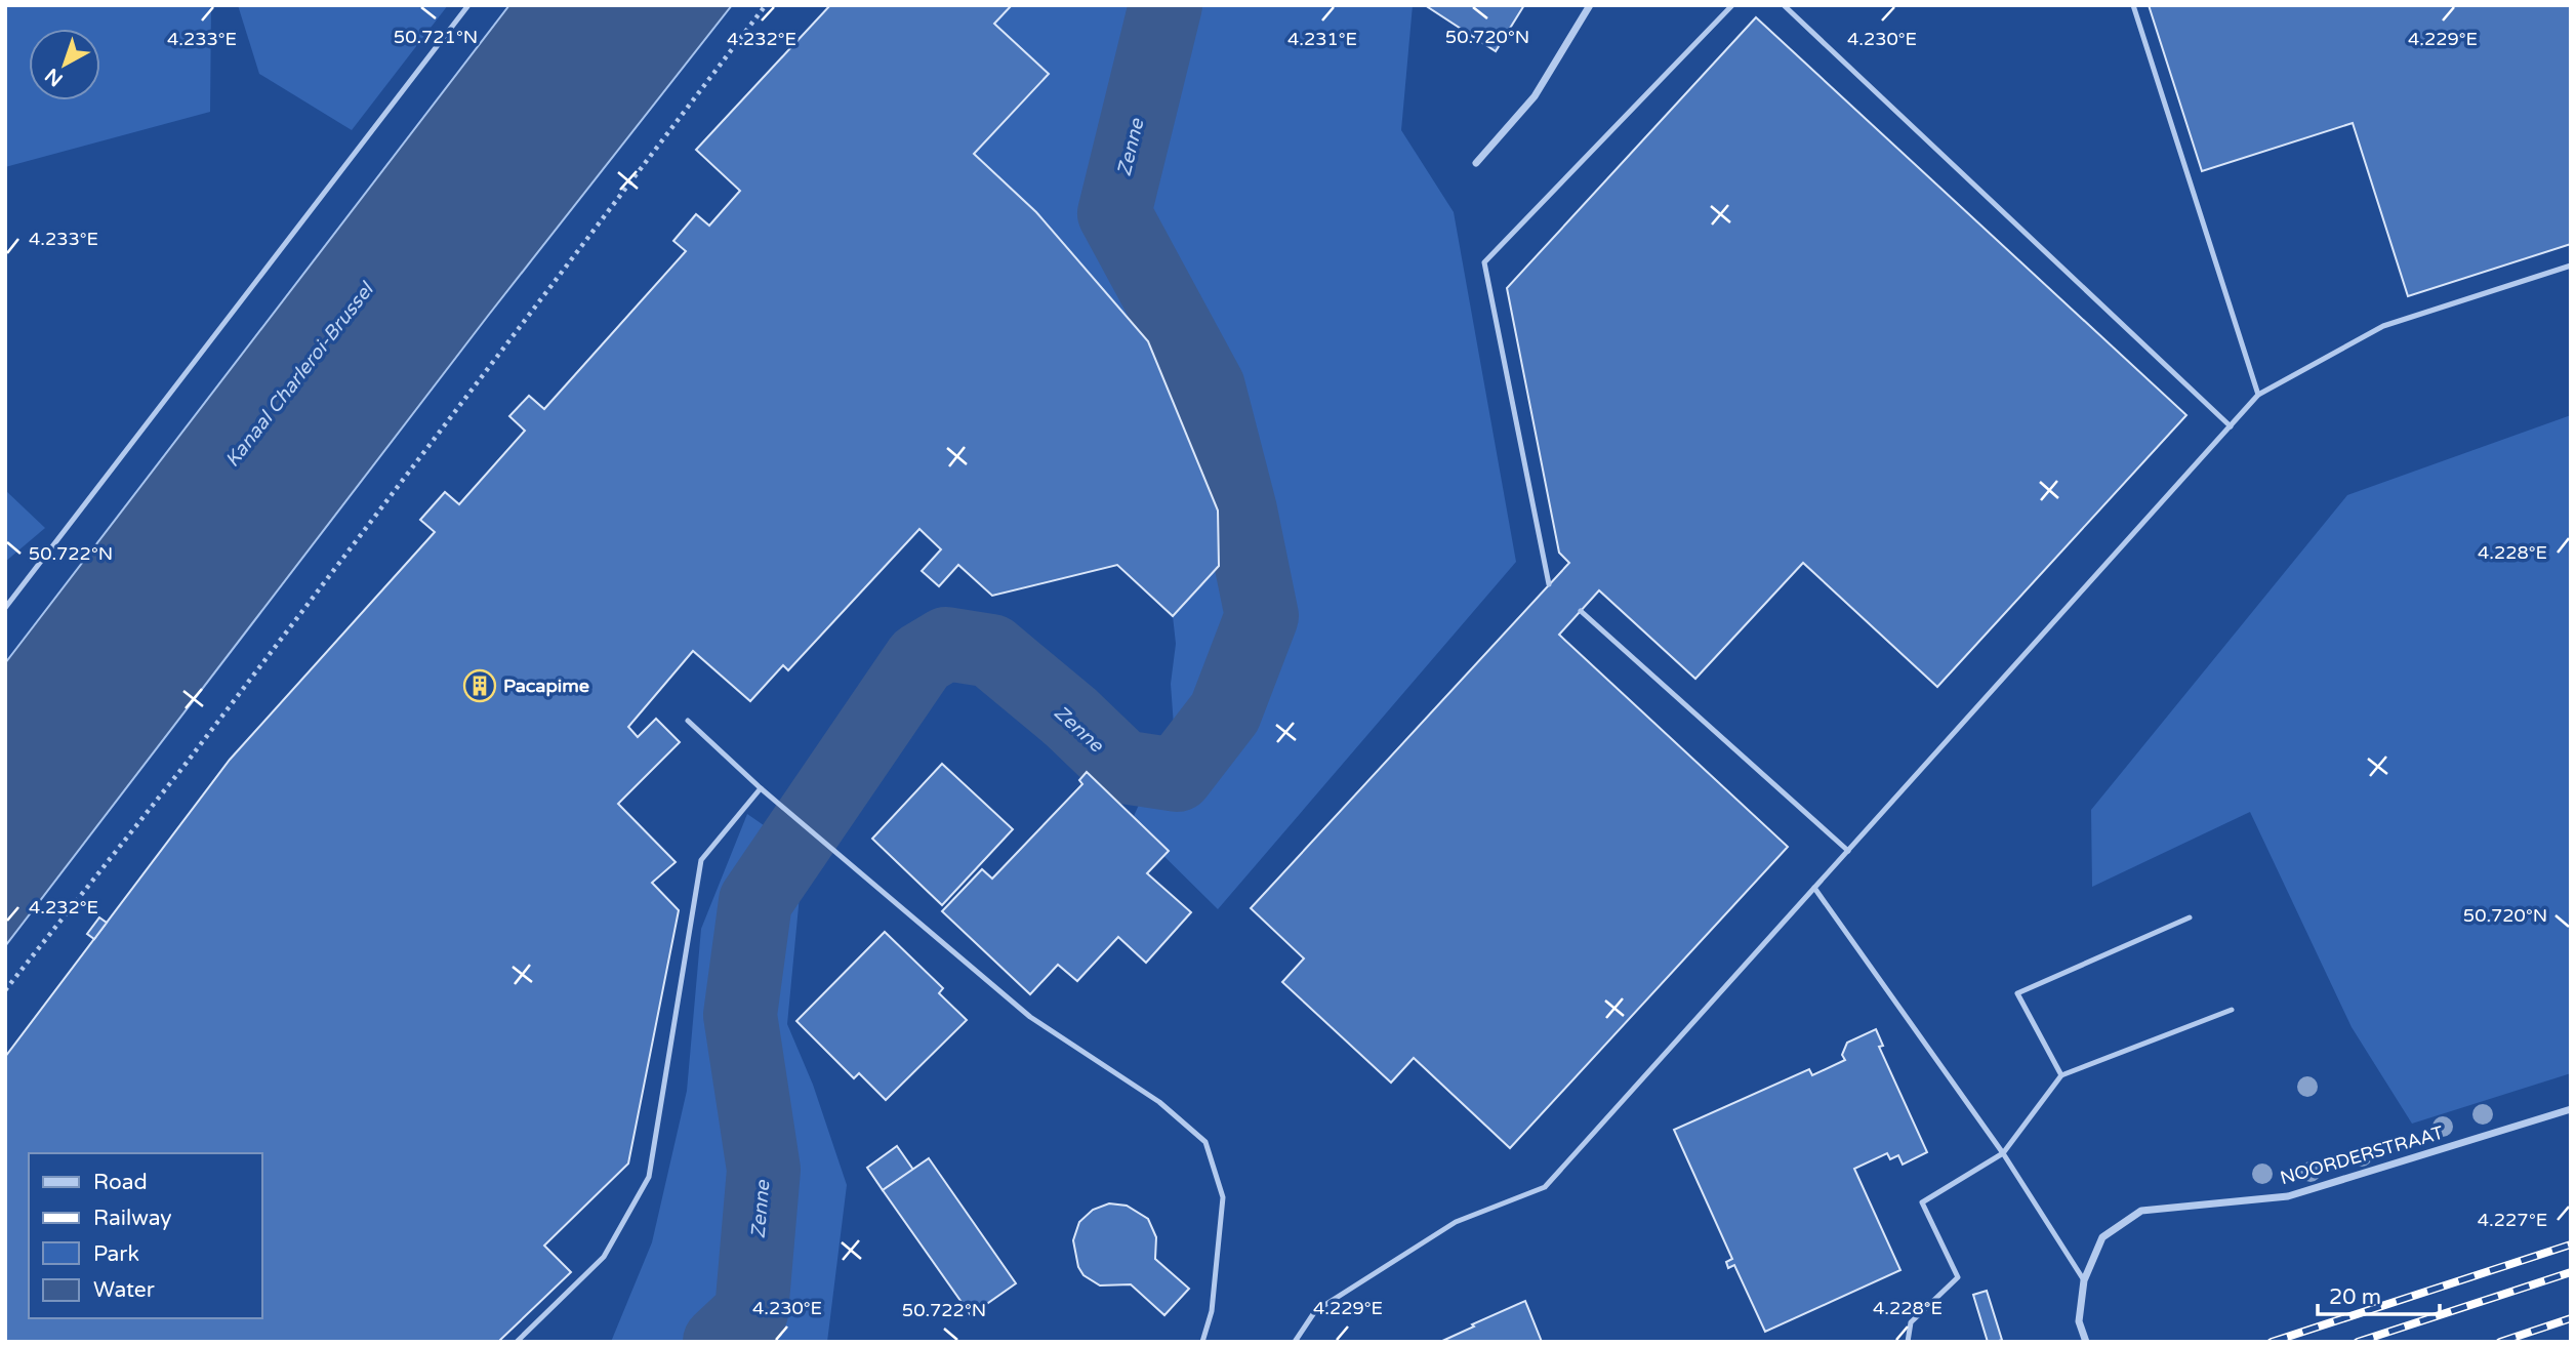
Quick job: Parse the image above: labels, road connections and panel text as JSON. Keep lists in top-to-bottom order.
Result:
{
  "streets": {
    "street": ["NOORDERSTRAAT"]
  },
  "water": ["Zenne", "Kanaal Charleroi-Brussel"],
  "places": {
    "building": ["Pacapime"]
  },
  "legend": [
    "Road",
    "Railway",
    "Park",
    "Water"
  ],
  "scale_bar": "20 m",
  "north": "bottom left",
  "coordinates": [
    "50.721°N",
    "50.720°N",
    "4.233°E",
    "4.232°E",
    "4.231°E",
    "4.230°E",
    "4.229°E",
    "4.228°E",
    "50.722°N",
    "4.227°E"
  ]
}
